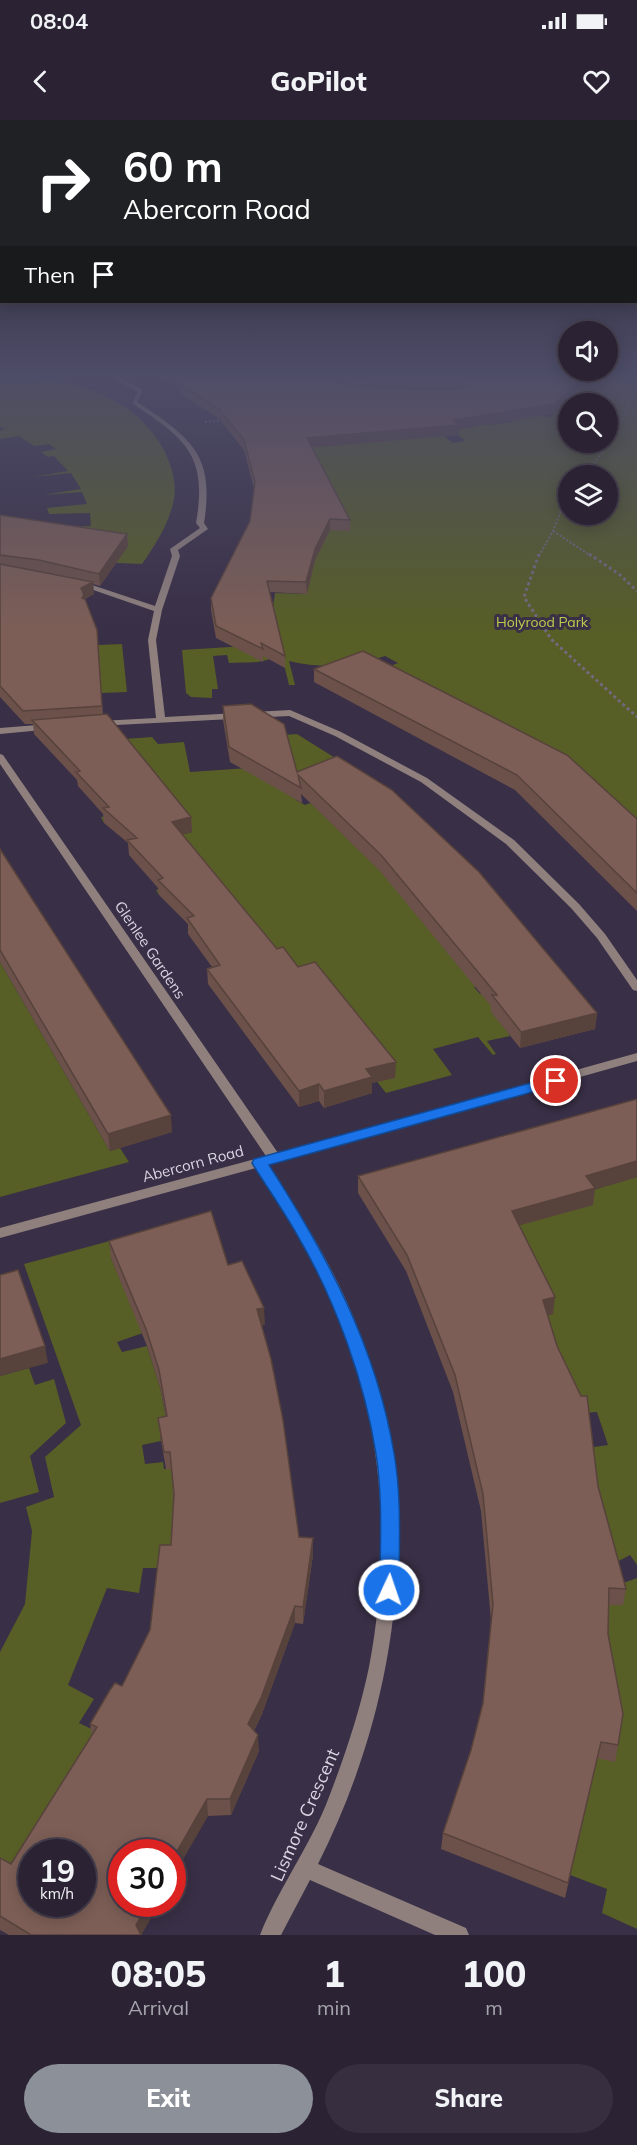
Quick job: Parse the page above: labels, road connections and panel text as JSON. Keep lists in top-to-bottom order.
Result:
{
  "streets": {
    "street": ["Glenlee Gardens", "Abercorn Road", "Lismore Crescent"]
  },
  "crossings": [
    ["Glenlee Gardens", "Abercorn Road"],
    ["Glenlee Gardens", "Lismore Crescent"],
    ["Abercorn Road", "Lismore Crescent"]
  ],
  "parks": ["Holyrood Park"],
  "page": {
    "status": "08:04",
    "header": "GoPilot",
    "turn": ["60 m", "Abercorn Road"],
    "then": "Then",
    "speed": "19 km/h",
    "limit": "30",
    "eta": [
      "08:05",
      "Arrival",
      "1",
      "min",
      "100",
      "m"
    ],
    "buttons": ["Exit", "Share"]
  }
}
